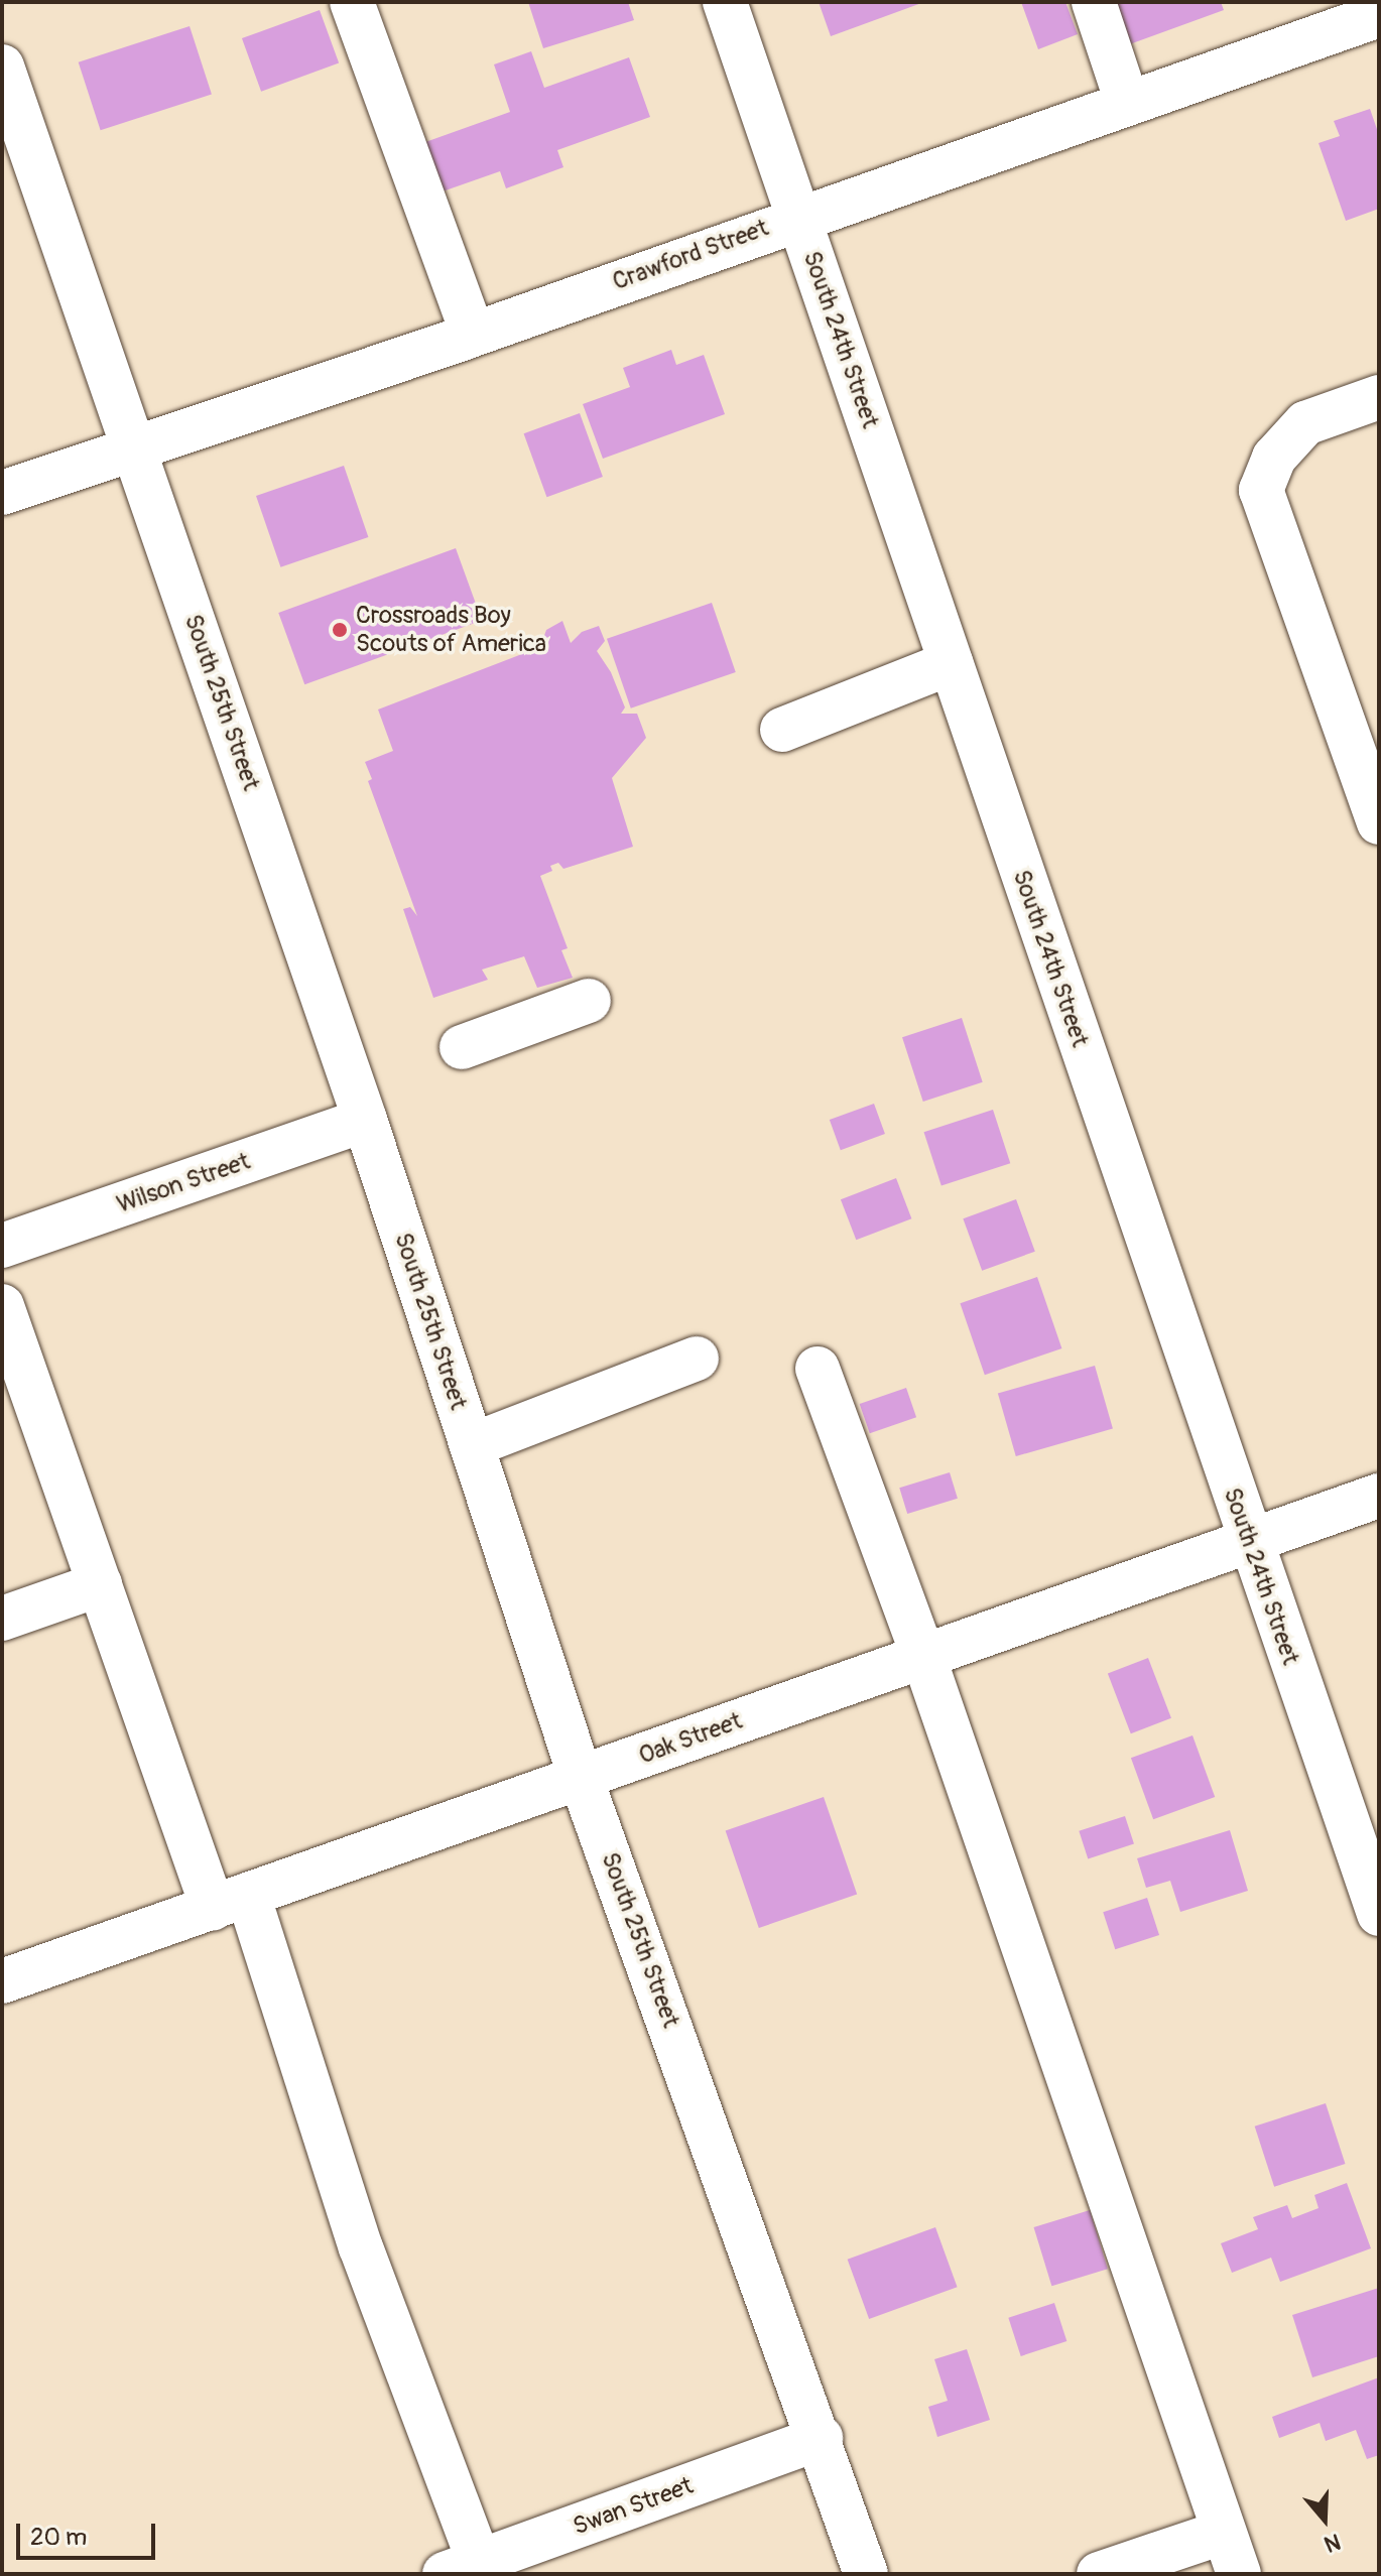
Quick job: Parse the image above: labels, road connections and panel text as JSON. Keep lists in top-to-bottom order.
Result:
{
  "streets": {
    "street": [
      "Crawford Street",
      "South 24th Street",
      "South 25th Street",
      "Wilson Street",
      "Oak Street",
      "Swan Street"
    ]
  },
  "crossings": [
    ["Crawford Street", "South 24th Street"],
    ["Crawford Street", "South 25th Street"],
    ["South 24th Street", "Oak Street"],
    ["South 25th Street", "Wilson Street"],
    ["South 25th Street", "Oak Street"],
    ["South 25th Street", "Swan Street"]
  ],
  "places": ["Crossroads Boy Scouts of America"],
  "scale_bar": "20 m",
  "north": "bottom"
}
